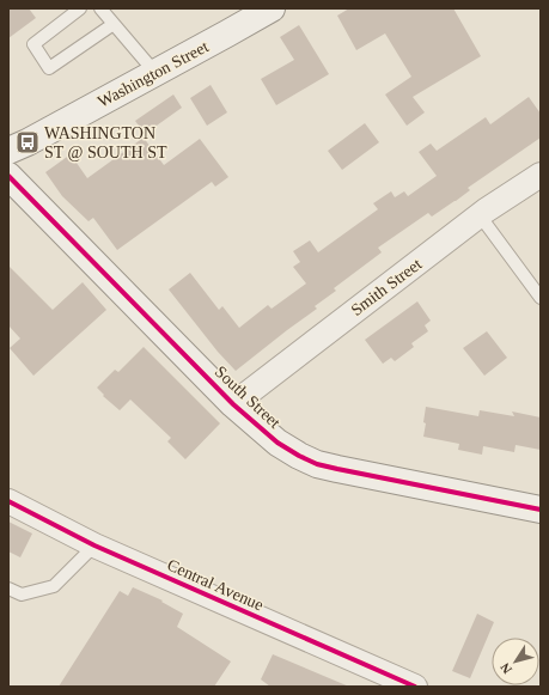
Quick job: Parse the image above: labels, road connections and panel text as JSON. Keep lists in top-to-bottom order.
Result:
{
  "streets": {
    "street": [
      "Washington Street",
      "Smith Street",
      "South Street",
      "Central Avenue"
    ]
  },
  "crossings": [
    ["Smith Street", "South Street"]
  ],
  "places": {
    "bus stop": ["WASHINGTON ST @ SOUTH ST"]
  },
  "north": "bottom left"
}
